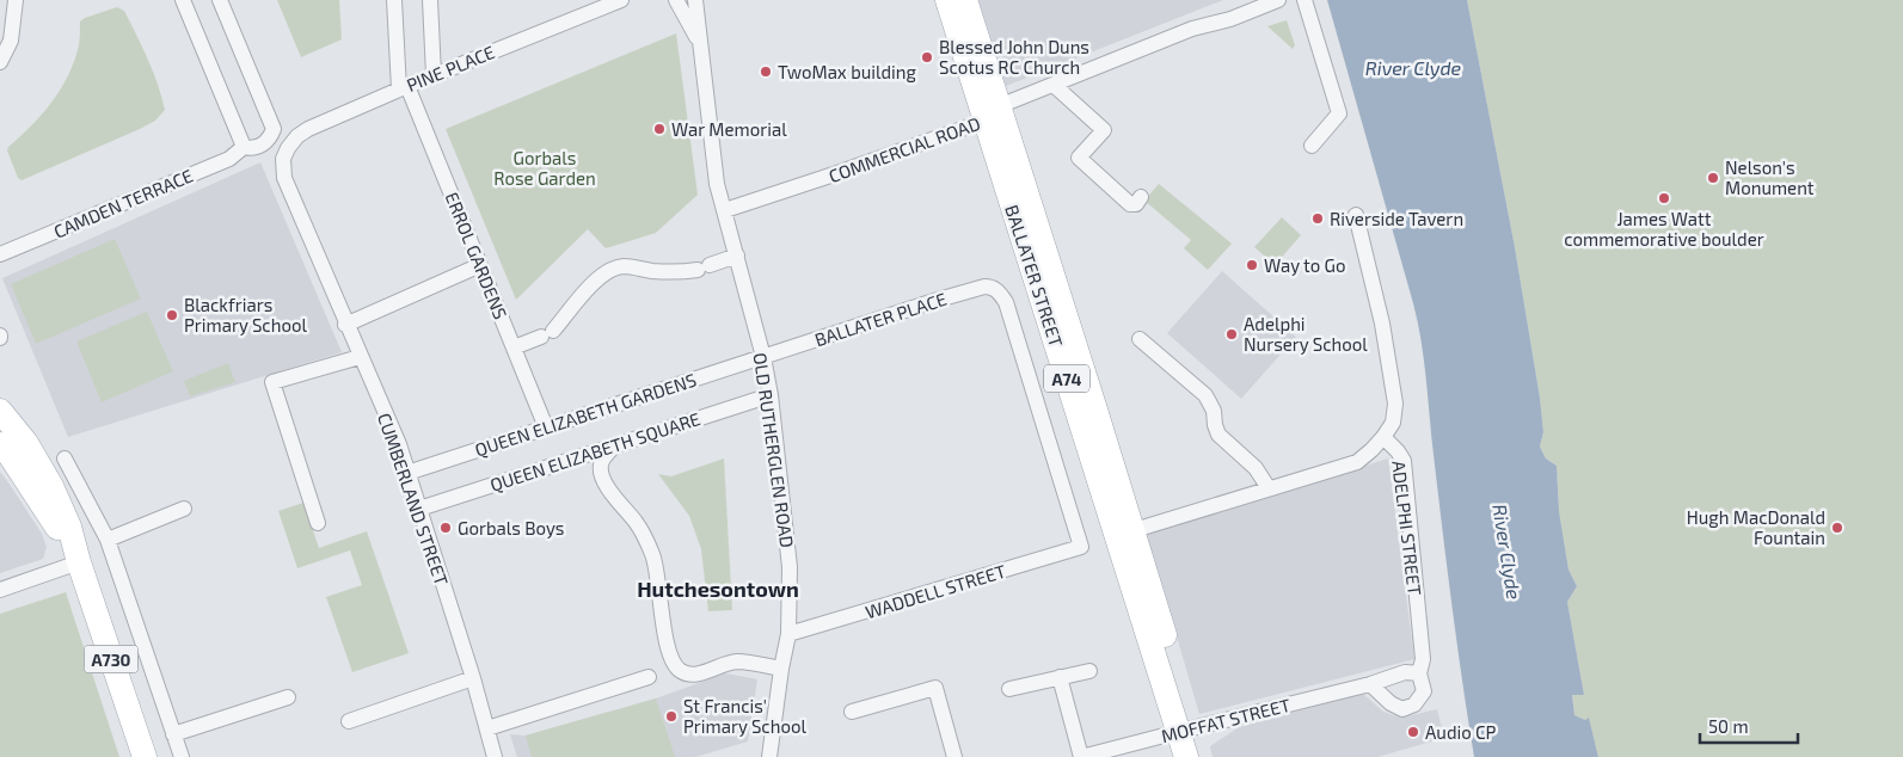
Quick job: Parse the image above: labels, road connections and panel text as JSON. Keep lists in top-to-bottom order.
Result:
{
  "streets": {
    "main road": ["BALLATER STREET", "A74", "A730"],
    "street": [
      "PINE PLACE",
      "COMMERCIAL ROAD",
      "CAMDEN TERRACE",
      "ERROL GARDENS",
      "BALLATER PLACE",
      "QUEEN ELIZABETH GARDENS",
      "OLD RUTHERGLEN ROAD",
      "QUEEN ELIZABETH SQUARE",
      "CUMBERLAND STREET",
      "ADELPHI STREET",
      "WADDELL STREET",
      "MOFFAT STREET"
    ]
  },
  "crossings": [
    ["PINE PLACE", "ERROL GARDENS"],
    ["PINE PLACE", "CUMBERLAND STREET"],
    ["COMMERCIAL ROAD", "BALLATER STREET"],
    ["COMMERCIAL ROAD", "OLD RUTHERGLEN ROAD"],
    ["ERROL GARDENS", "QUEEN ELIZABETH GARDENS"],
    ["BALLATER STREET", "MOFFAT STREET"],
    ["BALLATER PLACE", "QUEEN ELIZABETH GARDENS"],
    ["BALLATER PLACE", "OLD RUTHERGLEN ROAD"],
    ["BALLATER PLACE", "WADDELL STREET"],
    ["QUEEN ELIZABETH GARDENS", "OLD RUTHERGLEN ROAD"],
    ["QUEEN ELIZABETH GARDENS", "CUMBERLAND STREET"],
    ["OLD RUTHERGLEN ROAD", "QUEEN ELIZABETH SQUARE"],
    ["OLD RUTHERGLEN ROAD", "WADDELL STREET"],
    ["QUEEN ELIZABETH SQUARE", "CUMBERLAND STREET"],
    ["ADELPHI STREET", "MOFFAT STREET"]
  ],
  "districts": ["Hutchesontown"],
  "water": ["River Clyde"],
  "parks": ["Gorbals Rose Garden"],
  "places": [
    "Blessed John Duns Scotus RC Church",
    "TwoMax building",
    "War Memorial",
    "Nelson's Monument",
    "James Watt commemorative boulder",
    "Riverside Tavern",
    "Way to Go",
    "Blackfriars Primary School",
    "Adelphi Nursery School",
    "Gorbals Boys",
    "Hugh MacDonald Fountain",
    "St Francis' Primary School",
    "Audio CP"
  ],
  "scale_bar": "50 m"
}
